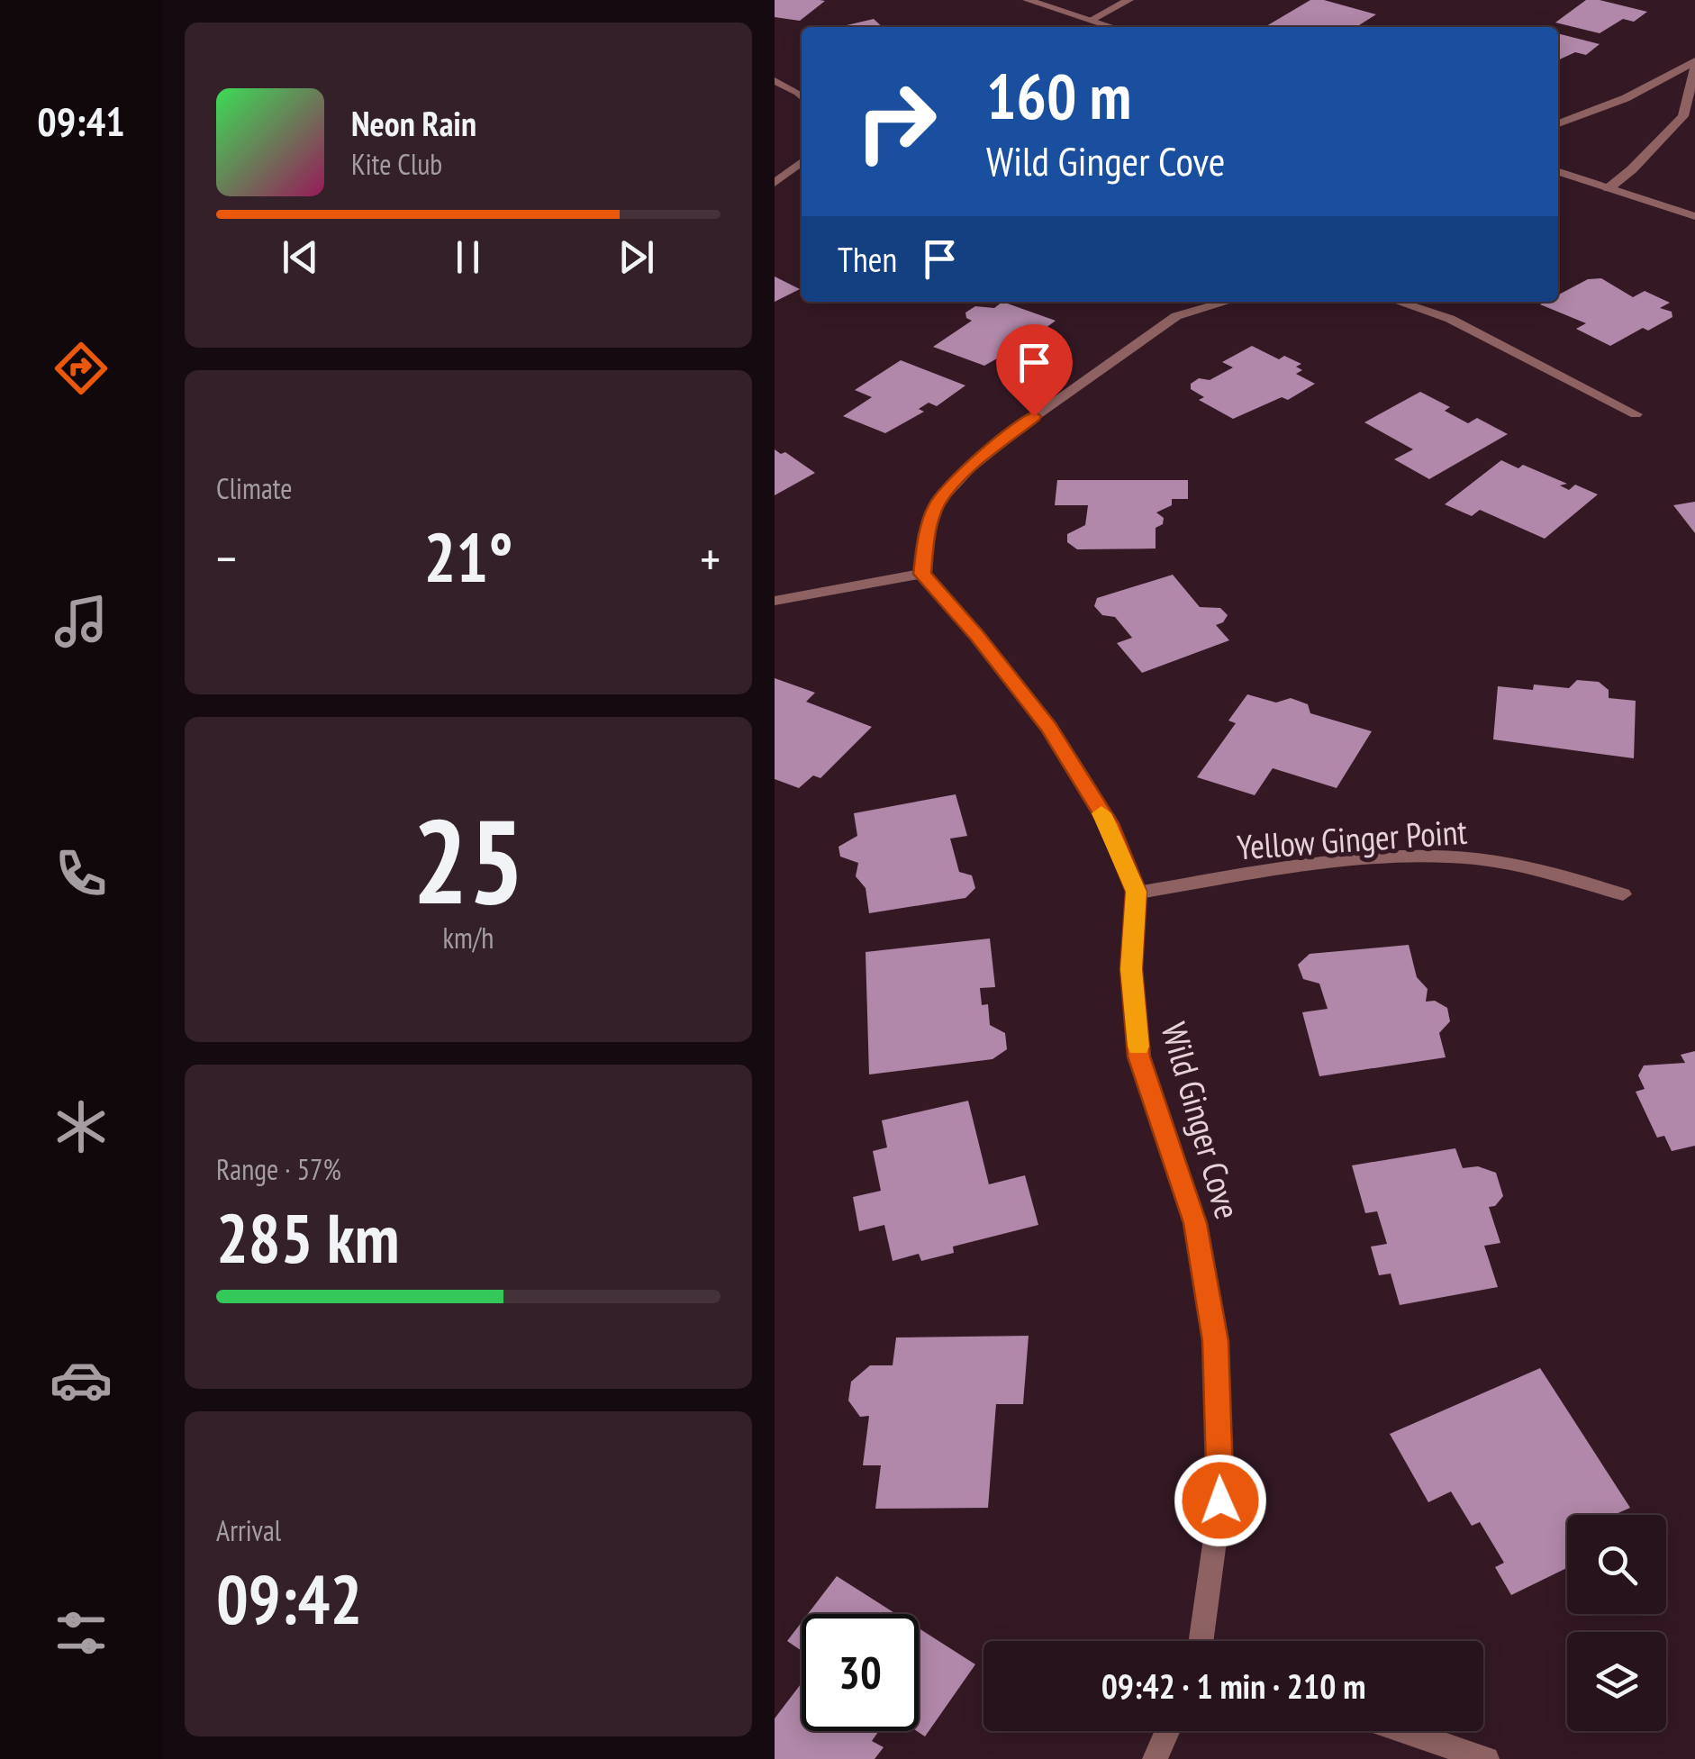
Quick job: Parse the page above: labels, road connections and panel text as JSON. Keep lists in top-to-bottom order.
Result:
{
  "streets": {
    "street": ["Yellow Ginger Point", "Wild Ginger Cove"]
  },
  "crossings": [
    ["Yellow Ginger Point", "Wild Ginger Cove"]
  ],
  "page": {
    "tabs": "09:41",
    "turn": ["160 m", "Wild Ginger Cove"],
    "song": ["Neon Rain", "Kite Club"],
    "then": "Then",
    "tile": [
      "Climate",
      ["25", "km/h"],
      ["Range · 57%", "285 km"],
      ["Arrival", "09:42"]
    ],
    "heat": ["−", "21°", "+"],
    "limit": "30",
    "trip": "09:42 · 1 min · 210 m"
  }
}
